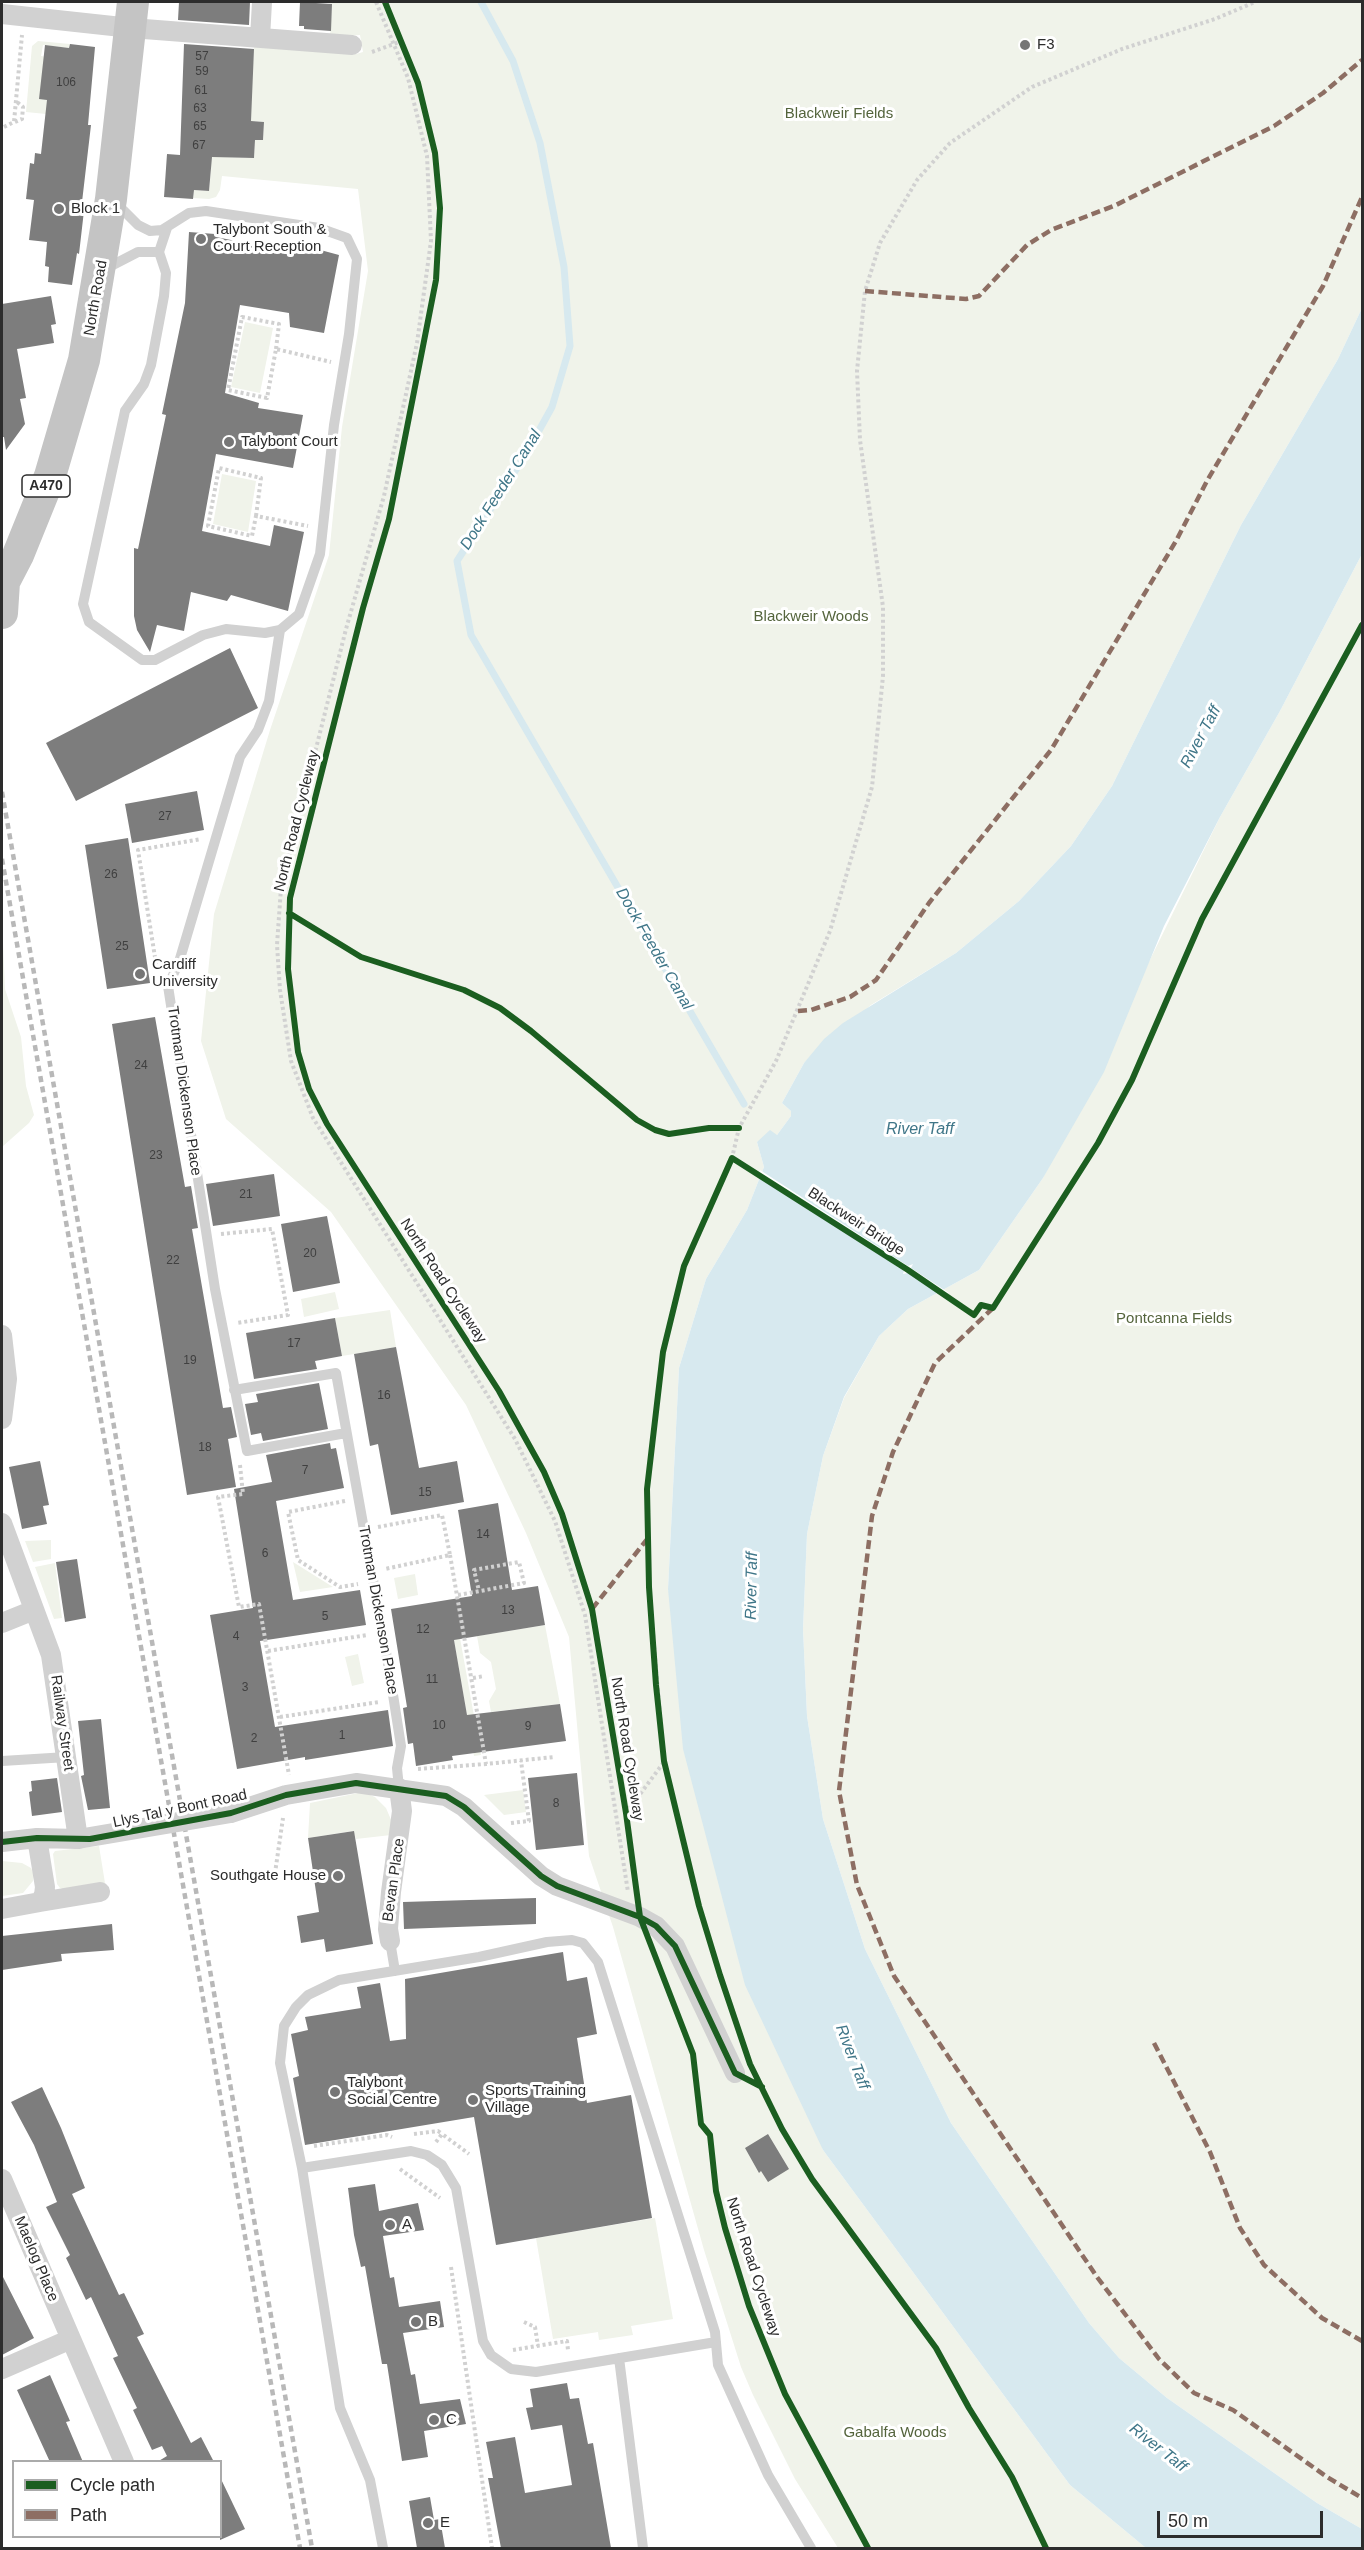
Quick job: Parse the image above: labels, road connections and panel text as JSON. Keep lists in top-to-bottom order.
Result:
{
  "streets": {
    "main road": ["North Road", "A470"],
    "street": [
      "Railway Street",
      "Llys Tal y Bont Road",
      "Bevan Place",
      "Maelog Place"
    ],
    "lane": ["Trotman Dickenson Place"],
    "cycle path": ["North Road Cycleway", "Blackweir Bridge"]
  },
  "crossings": [
    ["Trotman Dickenson Place", "Llys Tal y Bont Road"],
    ["Trotman Dickenson Place", "Bevan Place"],
    ["Railway Street", "Llys Tal y Bont Road"],
    ["Llys Tal y Bont Road", "Bevan Place"]
  ],
  "water": ["Dock Feeder Canal", "River Taff"],
  "parks": [
    "Blackweir Fields",
    "Blackweir Woods",
    "Pontcanna Fields",
    "Gabalfa Woods"
  ],
  "places": [
    "F3",
    "Block 1",
    "Talybont South & Court Reception",
    "Talybont Court",
    "Cardiff University",
    "Southgate House",
    "Talybont Social Centre",
    "Sports Training Village",
    "A",
    "B",
    "C",
    "E"
  ],
  "house_numbers": [
    "57",
    "59",
    "106",
    "61",
    "63",
    "65",
    "67",
    "27",
    "26",
    "25",
    "24",
    "23",
    "21",
    "20",
    "22",
    "17",
    "19",
    "16",
    "18",
    "7",
    "15",
    "14",
    "6",
    "13",
    "5",
    "12",
    "4",
    "11",
    "3",
    "10",
    "9",
    "1",
    "2",
    "8"
  ],
  "legend": ["Cycle path", "Path"],
  "scale_bar": "50 m"
}
